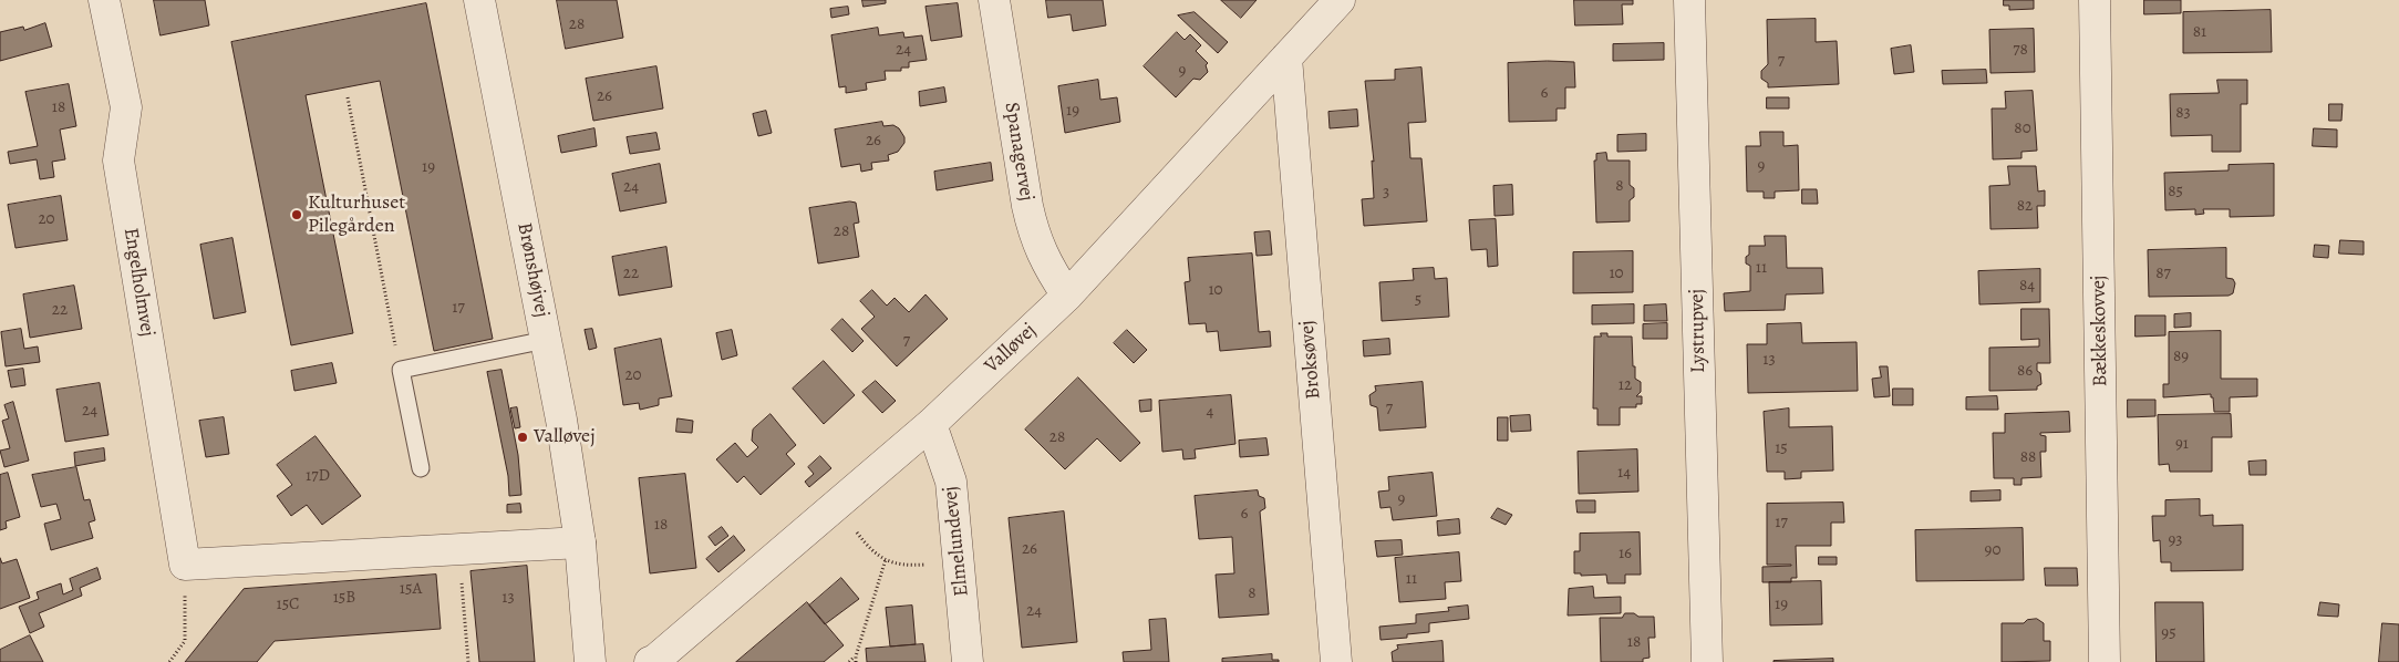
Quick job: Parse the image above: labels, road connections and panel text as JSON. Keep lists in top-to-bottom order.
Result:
{
  "streets": {
    "street": [
      "Spanagervej",
      "Brønshøjvej",
      "Engelholmvej",
      "Lystrupvej",
      "Bækkeskovvej",
      "Valløvej",
      "Broksøvej",
      "Elmelundevej"
    ]
  },
  "crossings": [
    ["Spanagervej", "Valløvej"],
    ["Valløvej", "Broksøvej"],
    ["Valløvej", "Elmelundevej"]
  ],
  "places": ["Kulturhuset Pilegården", "Valløvej"],
  "house_numbers": [
    "28",
    "81",
    "24",
    "78",
    "7",
    "9",
    "6",
    "26",
    "18",
    "19",
    "83",
    "80",
    "26",
    "9",
    "19",
    "8",
    "24",
    "85",
    "3",
    "82",
    "20",
    "28",
    "11",
    "22",
    "10",
    "87",
    "84",
    "10",
    "5",
    "17",
    "22",
    "7",
    "89",
    "13",
    "86",
    "20",
    "12",
    "7",
    "24",
    "4",
    "28",
    "91",
    "15",
    "88",
    "14",
    "17D",
    "9",
    "6",
    "17",
    "18",
    "93",
    "26",
    "90",
    "16",
    "11",
    "15A",
    "8",
    "15B",
    "13",
    "15C",
    "19",
    "24",
    "95",
    "18"
  ]
}
